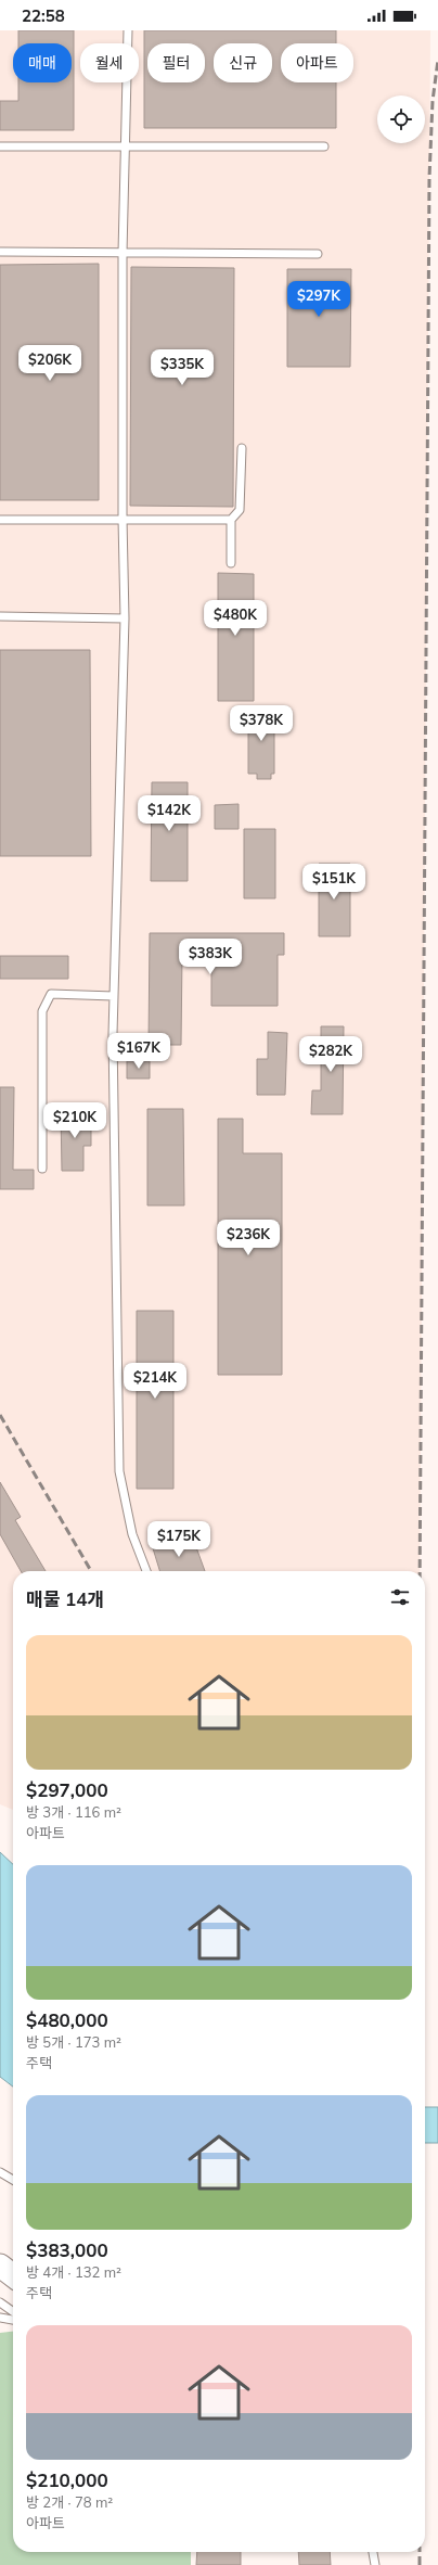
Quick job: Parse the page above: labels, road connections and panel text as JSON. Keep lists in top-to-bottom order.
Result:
{
  "page": {
    "status": "22:58",
    "chip": [
      "매매",
      "월세",
      "필터",
      "신규",
      "아파트"
    ],
    "price": [
      "$297K",
      "$206K",
      "$335K",
      "$480K",
      "$378K",
      "$142K",
      "$151K",
      "$383K",
      "$167K",
      "$282K",
      "$210K",
      "$236K",
      "$214K",
      "$175K"
    ],
    "heading": "매물 14개",
    "list": [
      {
        "name": "$297,000",
        "note": "방 3개 · 116 m² · 아파트"
      },
      {
        "name": "$480,000",
        "note": "방 5개 · 173 m² · 주택"
      },
      {
        "name": "$383,000",
        "note": "방 4개 · 132 m² · 주택"
      },
      {
        "name": "$210,000",
        "note": "방 2개 · 78 m² · 아파트"
      }
    ]
  }
}
